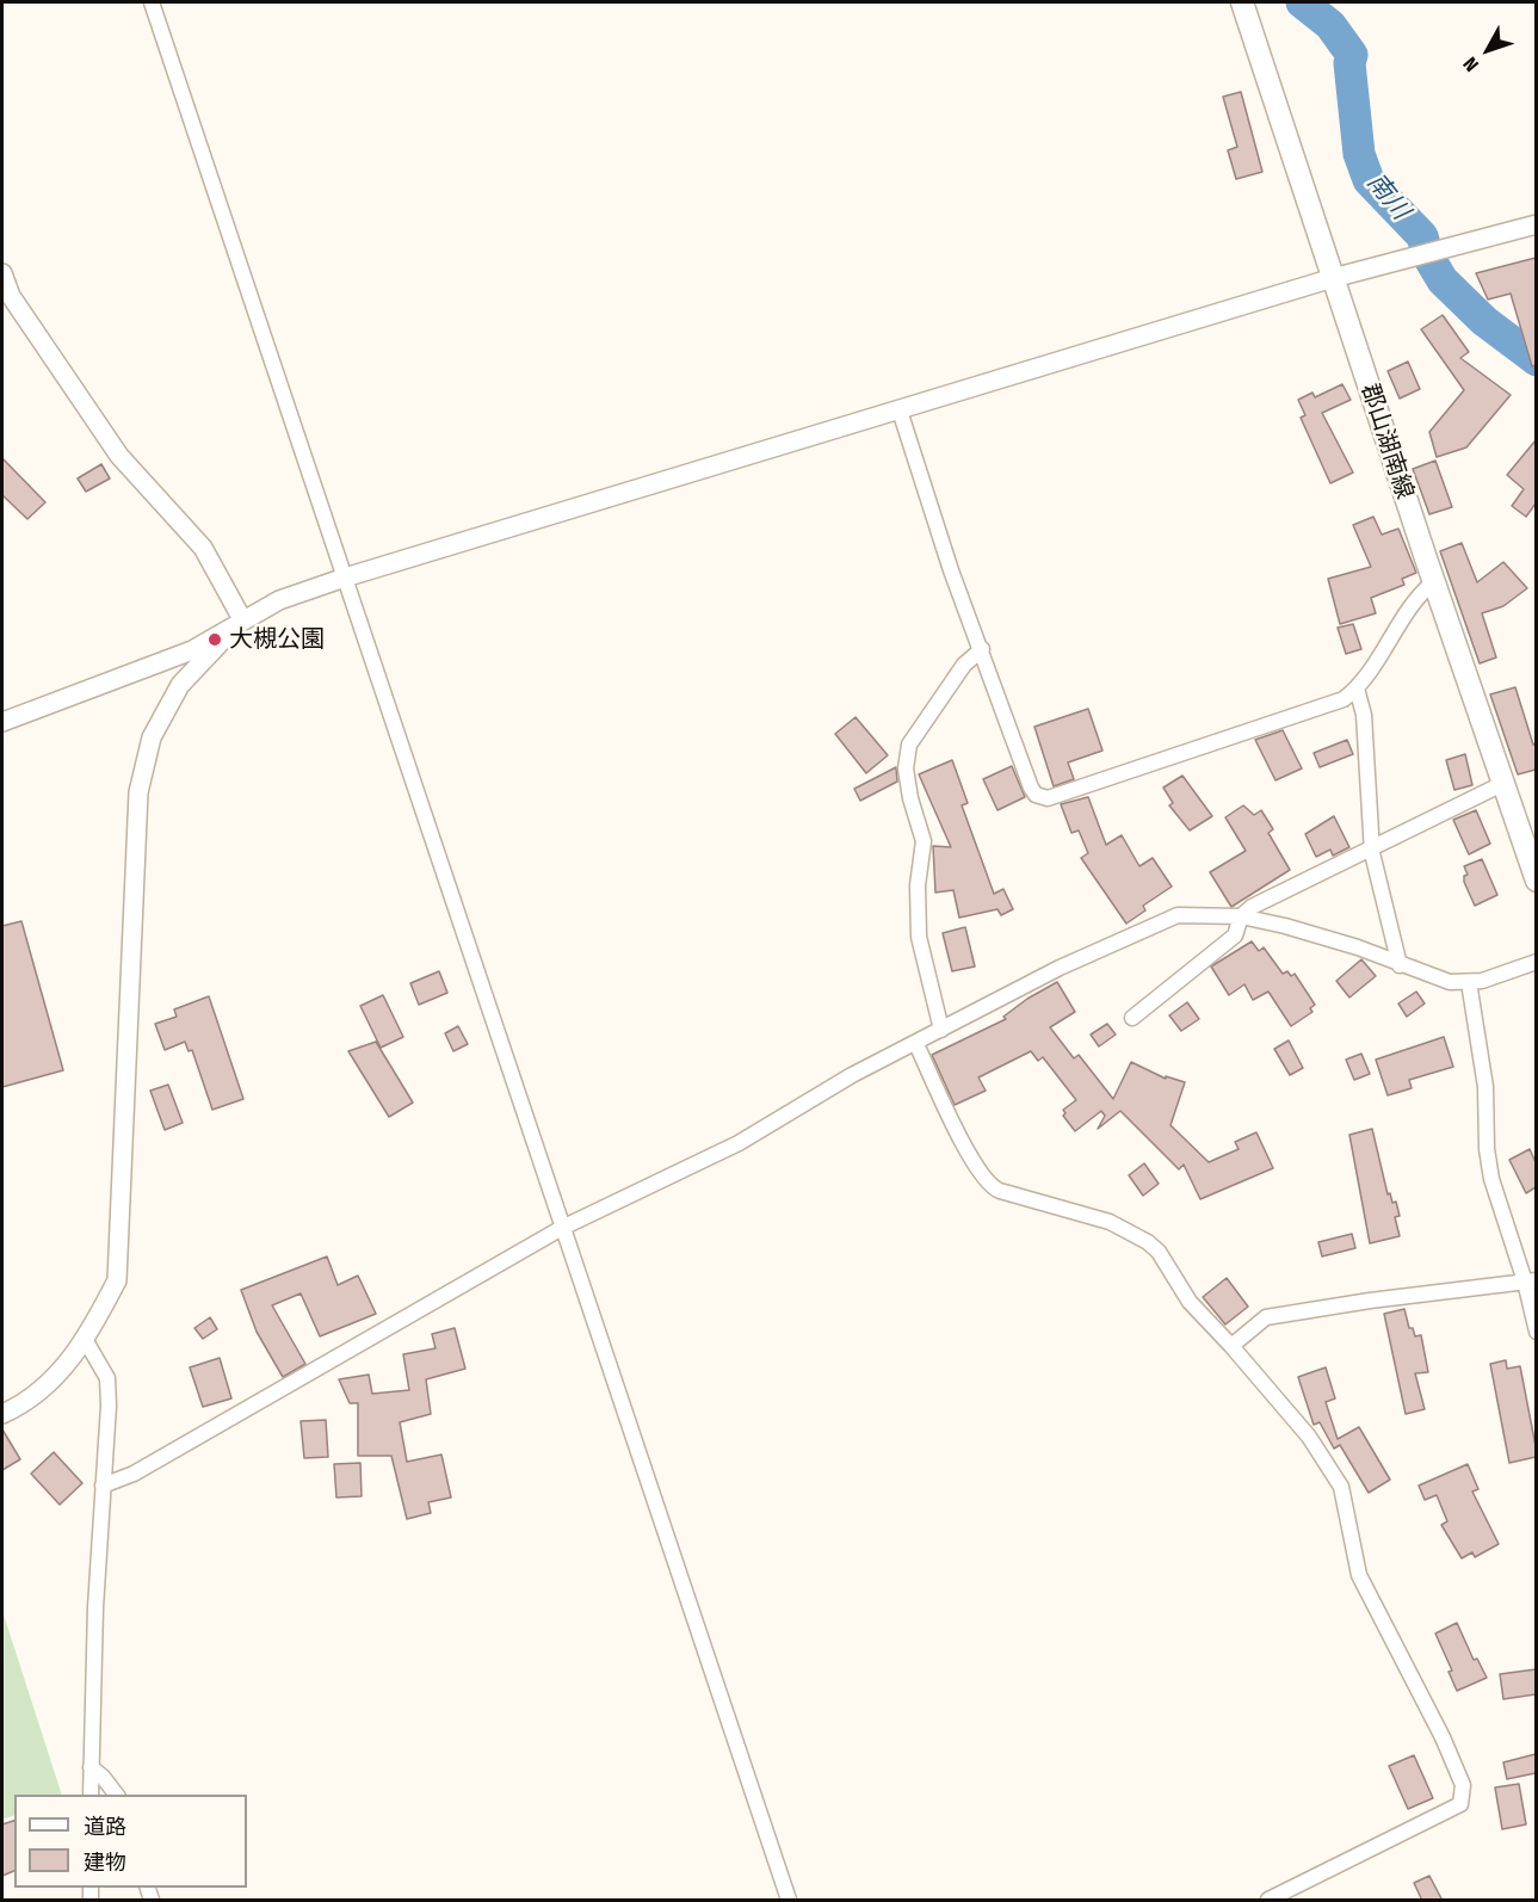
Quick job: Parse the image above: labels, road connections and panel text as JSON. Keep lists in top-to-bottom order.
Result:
{
  "streets": {
    "main road": ["郡山湖南線"]
  },
  "water": ["南川"],
  "places": ["大槻公園"],
  "legend": ["道路", "建物"],
  "north": "bottom left"
}
